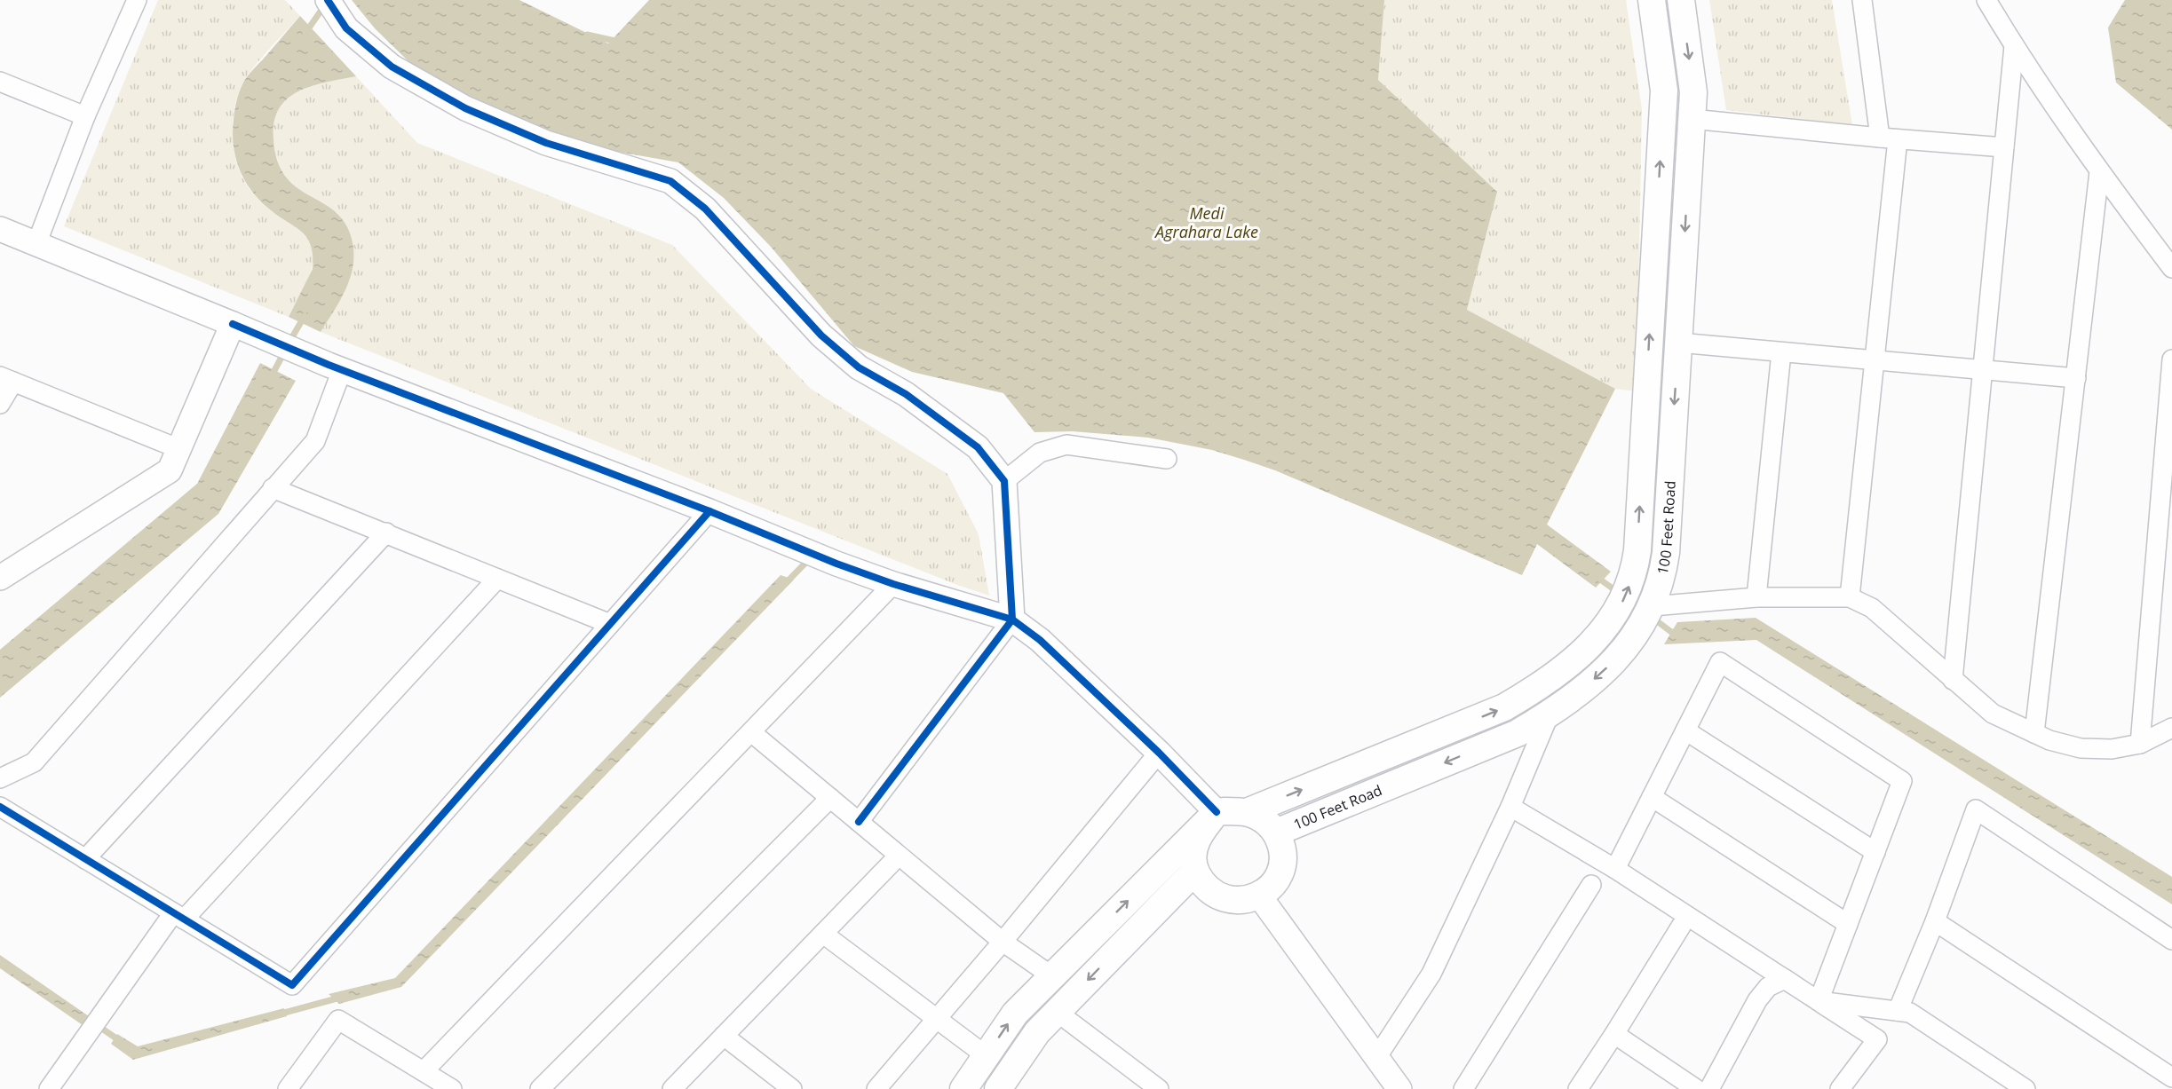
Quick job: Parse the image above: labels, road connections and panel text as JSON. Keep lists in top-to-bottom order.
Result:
{
  "streets": {
    "main road": ["100 Feet Road"]
  },
  "water": ["Medi Agrahara Lake"]
}
